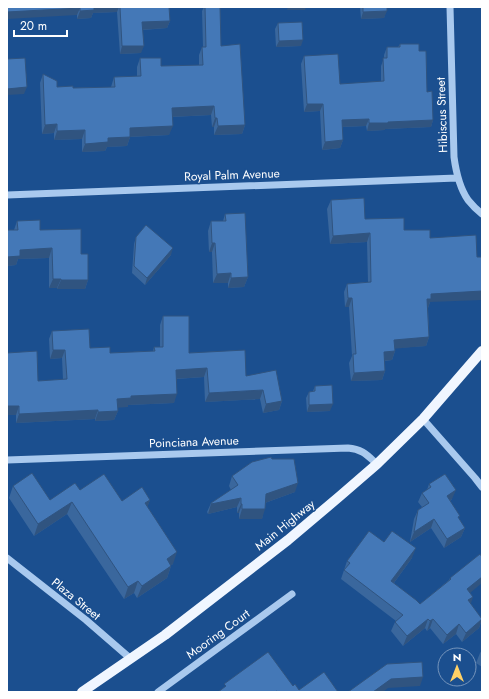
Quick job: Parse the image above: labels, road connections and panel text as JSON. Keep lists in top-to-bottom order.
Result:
{
  "streets": {
    "main road": ["Main Highway"],
    "street": [
      "Hibiscus Street",
      "Royal Palm Avenue",
      "Poinciana Avenue",
      "Plaza Street",
      "Mooring Court"
    ]
  },
  "crossings": [
    ["Hibiscus Street", "Royal Palm Avenue"],
    ["Poinciana Avenue", "Main Highway"],
    ["Main Highway", "Plaza Street"]
  ],
  "scale_bar": "20 m",
  "north": "top"
}
